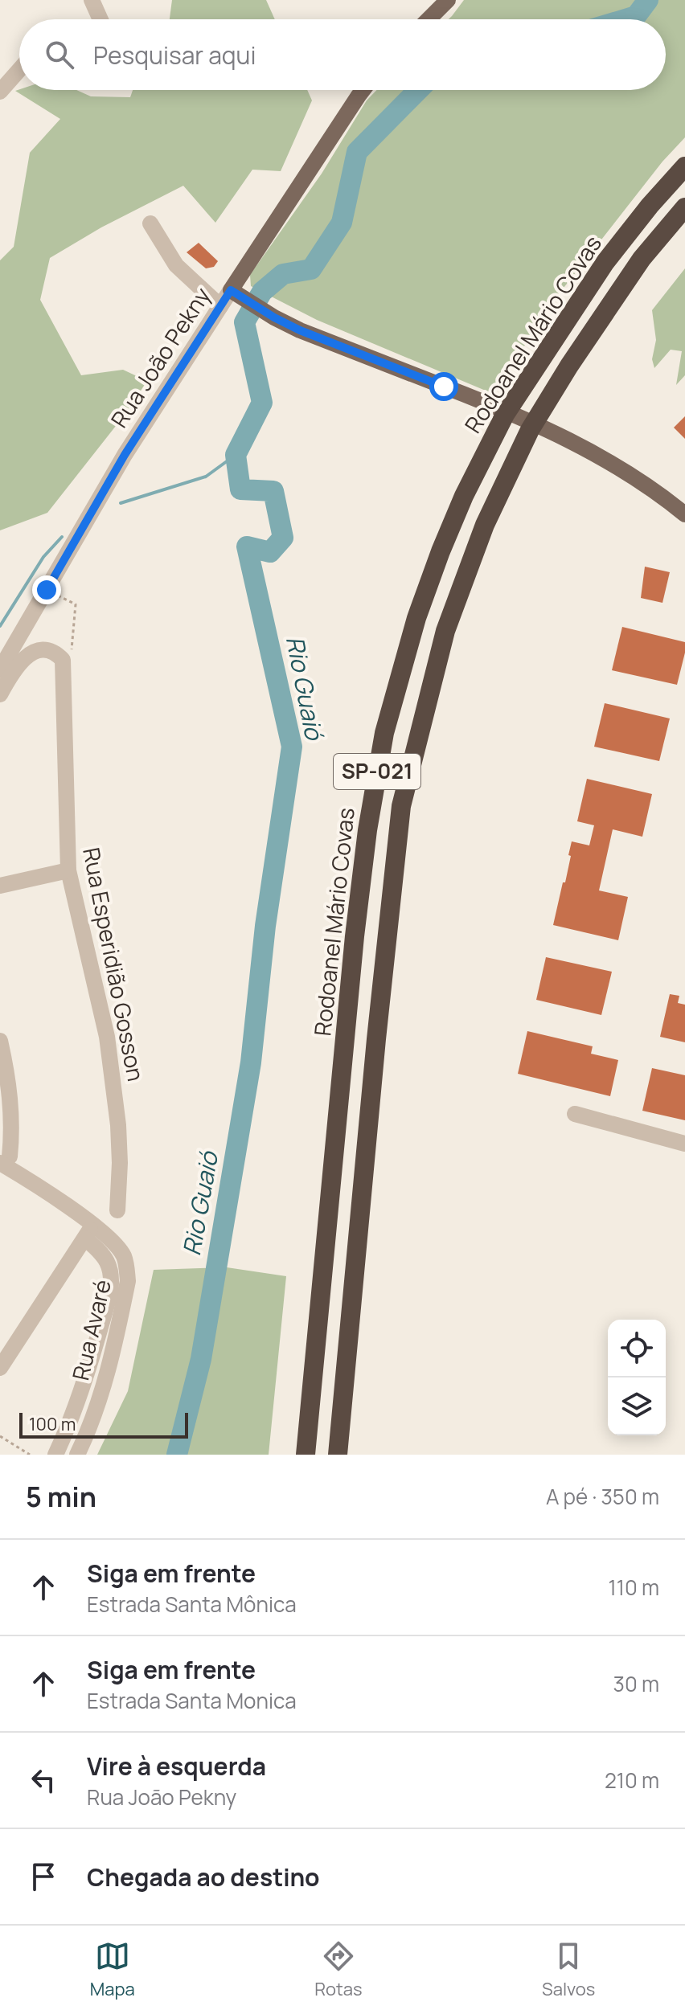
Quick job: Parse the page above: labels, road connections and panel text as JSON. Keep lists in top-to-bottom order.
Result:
{
  "streets": {
    "highway": ["Rodoanel Mário Covas", "SP-021"],
    "main road": ["Rua João Pekny"],
    "street": ["Rua Esperidião Gosson", "Rua Avaré"]
  },
  "water": ["Rio Guaió"],
  "scale_bar": "100 m",
  "page": {
    "search": "Pesquisar aqui",
    "scale": "100 m",
    "heading": ["5 min", "A pé · 350 m"],
    "list": [
      ["Siga em frente", "Estrada Santa Mônica", "110 m"],
      ["Siga em frente", "Estrada Santa Monica", "30 m"],
      ["Vire à esquerda", "Rua João Pekny", "210 m"],
      "Chegada ao destino"
    ],
    "nav": ["Mapa", "Rotas", "Salvos"]
  }
}
